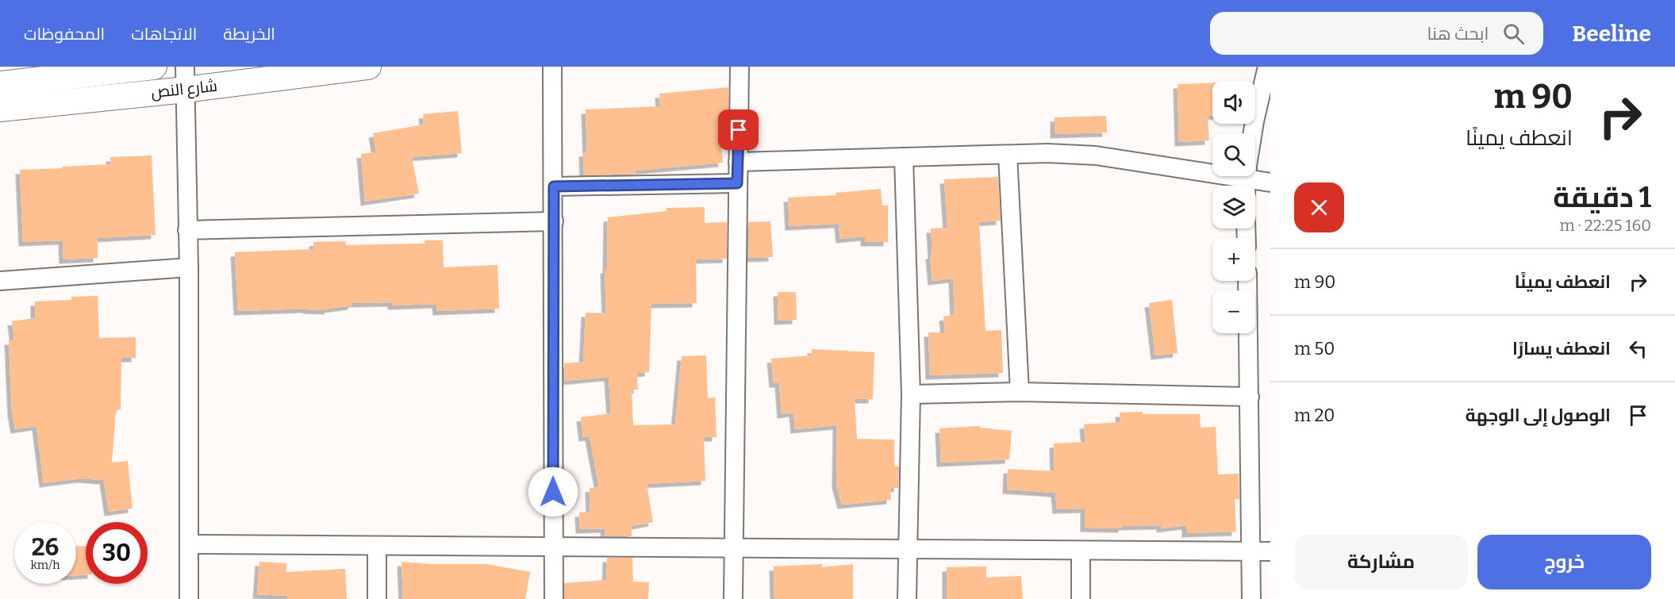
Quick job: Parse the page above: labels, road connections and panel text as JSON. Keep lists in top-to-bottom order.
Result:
{
  "streets": {
    "main road": ["شارع النص"]
  },
  "page": {
    "header": "Beeline",
    "search": "ابحث هنا",
    "nav": ["الخريطة", "الاتجاهات", "المحفوظات"],
    "turn": ["90 m", "انعطف يمينًا"],
    "map_buttons": ["+", "−"],
    "heading": ["1 دقيقة", "160 m · 22:25"],
    "list": [
      {
        "name": "انعطف يمينًا",
        "value": "90 m"
      },
      {
        "name": "انعطف يسارًا",
        "value": "50 m"
      },
      {
        "name": "الوصول إلى الوجهة",
        "value": "20 m"
      }
    ],
    "speed": "26 km/h",
    "limit": "30",
    "buttons": ["خروج", "مشاركة"]
  }
}
